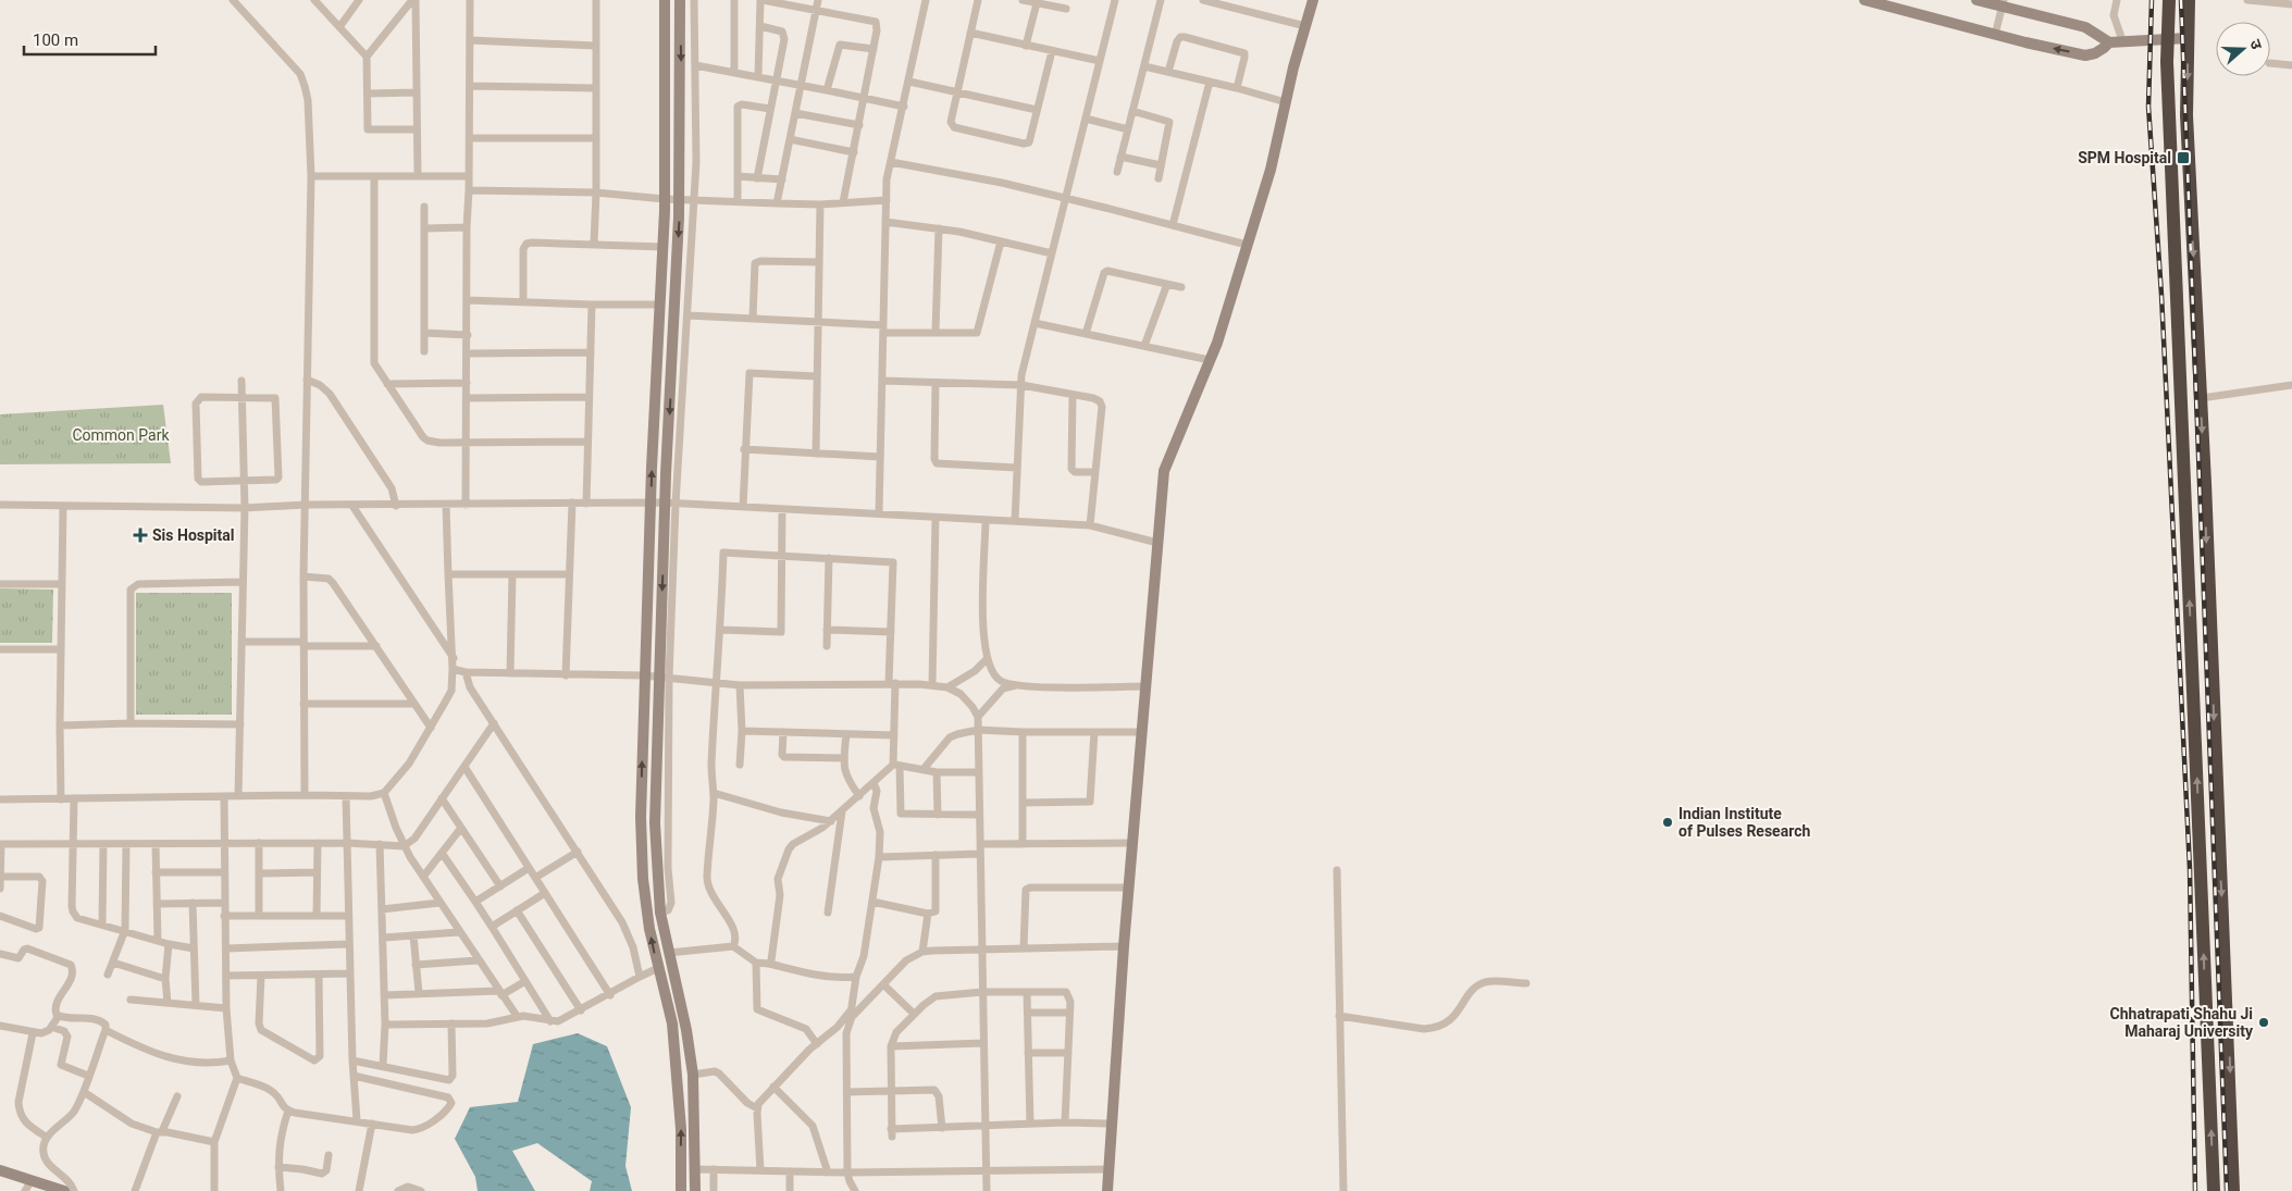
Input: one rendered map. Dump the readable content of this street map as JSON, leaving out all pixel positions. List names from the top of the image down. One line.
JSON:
{"parks":["Common Park"],"places":{"transit":["SPM Hospital"],"health":["Sis Hospital"],"other":["Indian Institute of Pulses Research","Chhatrapati Shahu Ji Maharaj University"]},"scale_bar":"100 m","north":"right"}
